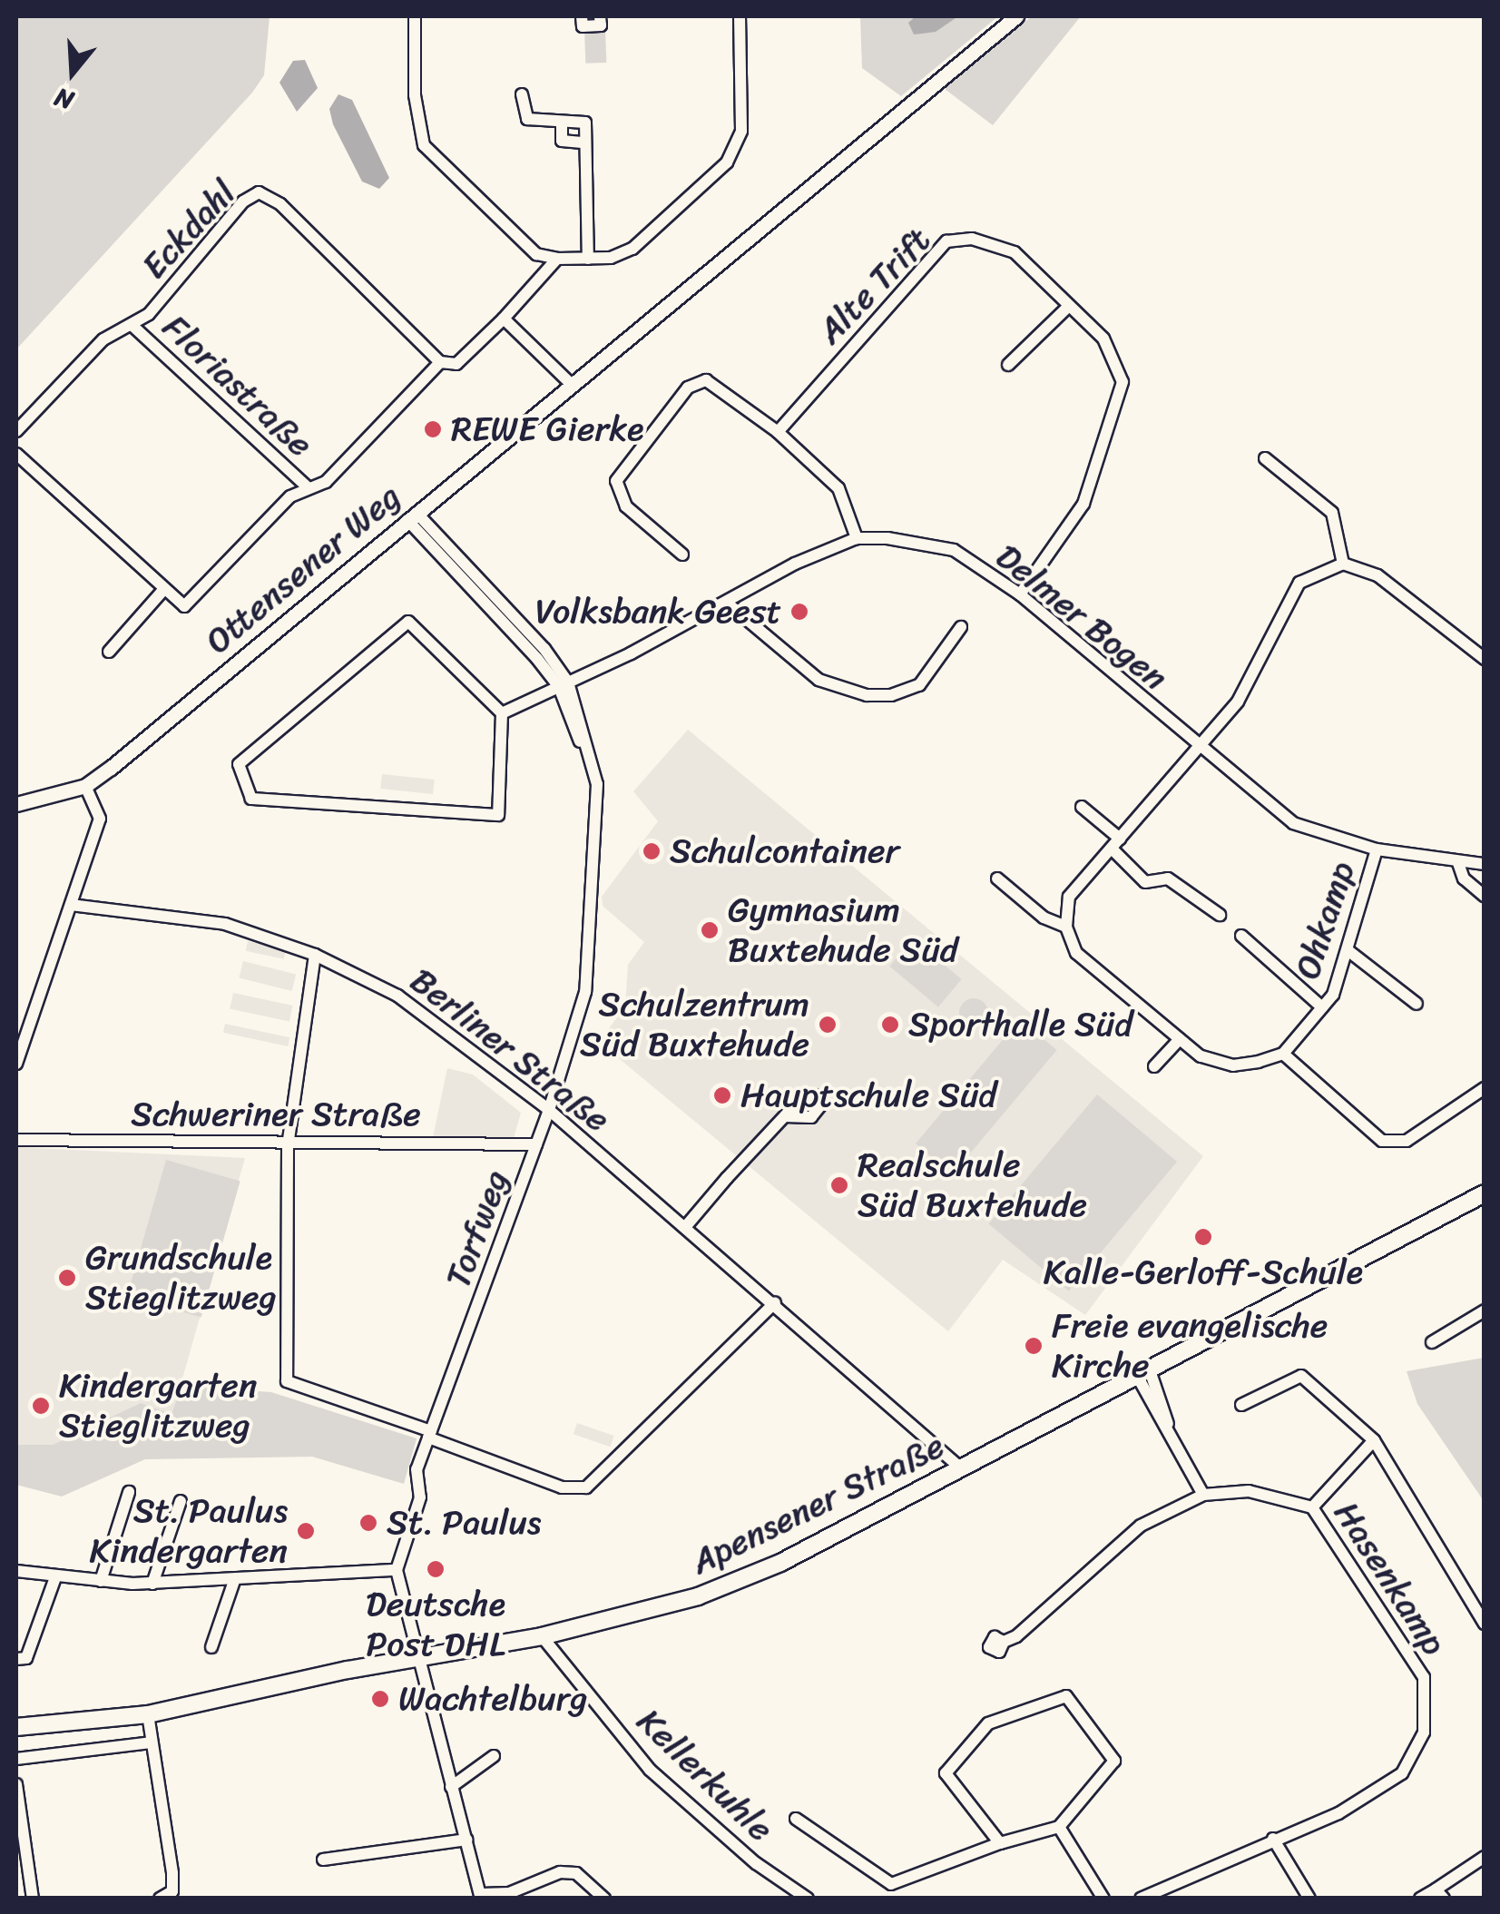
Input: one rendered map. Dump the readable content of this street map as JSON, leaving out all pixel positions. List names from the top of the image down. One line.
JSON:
{"streets":{"main road":["Apensener Straße"],"street":["Eckdahl","Alte Trift","Floriastraße","Ottensener Weg","Delmer Bogen","Ohkamp","Berliner Straße","Schweriner Straße","Torfweg","Hasenkamp","Kellerkuhle"]},"crossings":[["Eckdahl","Floriastraße"],["Alte Trift","Delmer Bogen"],["Ottensener Weg","Torfweg"],["Delmer Bogen","Ohkamp"],["Delmer Bogen","Torfweg"],["Berliner Straße","Torfweg"],["Berliner Straße","Apensener Straße"],["Schweriner Straße","Torfweg"],["Apensener Straße","Kellerkuhle"]],"places":["REWE Gierke","Volksbank Geest","Schulcontainer","Gymnasium Buxtehude Süd","Schulzentrum Süd Buxtehude","Sporthalle Süd","Hauptschule Süd","Realschule Süd Buxtehude","Kalle-Gerloff-Schule","Grundschule Stieglitzweg","Freie evangelische Kirche","Kindergarten Stieglitzweg","St. Paulus","St. Paulus Kindergarten","Deutsche Post DHL","Wachtelburg"],"north":"bottom"}
